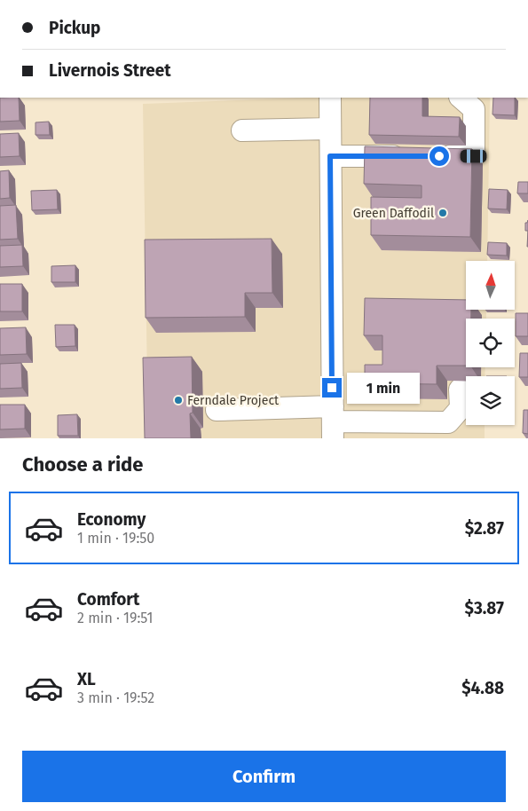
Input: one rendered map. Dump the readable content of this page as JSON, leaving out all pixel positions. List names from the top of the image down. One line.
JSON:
{"places":["Green Daffodil","Ferndale Project"],"north":"top","page":{"banner":["Pickup","Livernois Street"],"bubble":"1 min","heading":"Choose a ride","list":[{"name":"Economy","note":"1 min · 19:50","value":"$2.87"},{"name":"Comfort","note":"2 min · 19:51","value":"$3.87"},{"name":"XL","note":"3 min · 19:52","value":"$4.88"}],"buttons":"Confirm"}}
